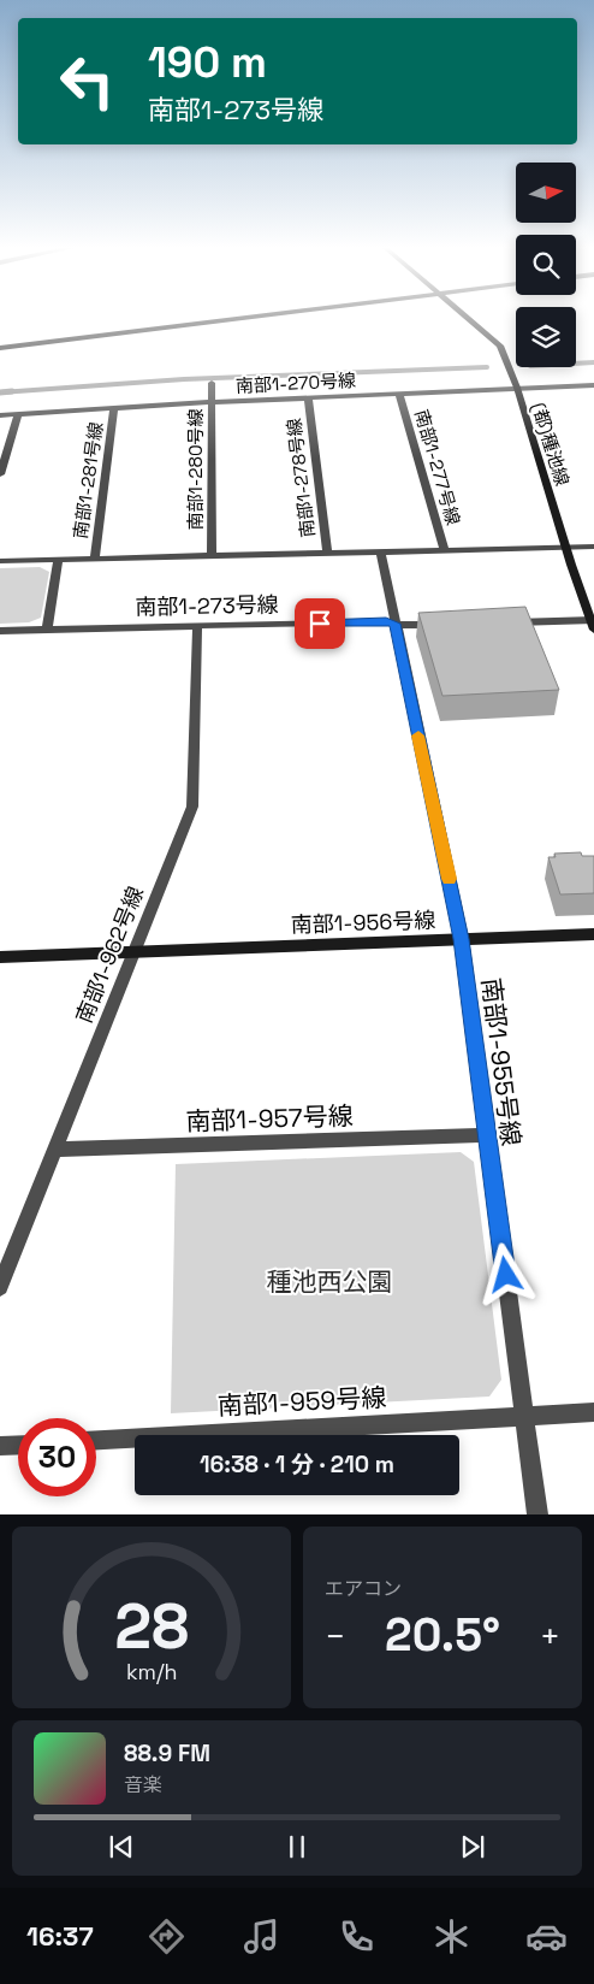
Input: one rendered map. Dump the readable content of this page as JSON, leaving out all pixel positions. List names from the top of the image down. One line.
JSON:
{"streets":{"street":["南部1-270号線","(都)種池線","南部1-277号線","南部1-280号線","南部1-278号線","南部1-281号線","南部1-273号線","南部1-956号線","南部1-962号線","南部1-955号線","南部1-957号線","南部1-959号線"]},"crossings":[["南部1-270号線","(都)種池線"],["南部1-270号線","南部1-277号線"],["南部1-270号線","南部1-280号線"],["南部1-270号線","南部1-278号線"],["南部1-270号線","南部1-281号線"],["南部1-273号線","南部1-962号線"],["南部1-273号線","南部1-955号線"],["南部1-956号線","南部1-962号線"],["南部1-956号線","南部1-955号線"],["南部1-962号線","南部1-957号線"],["南部1-955号線","南部1-957号線"],["南部1-955号線","南部1-959号線"]],"parks":["種池西公園"],"north":"right","page":{"turn":["190 m","南部1-273号線"],"limit":"30","trip":"16:38 · 1 分 · 210 m","tile":"エアコン","heat":["−","20.5°","+"],"song":["88.9 FM","音楽"],"tabs":"16:37","gauge":["28","km/h"]}}
